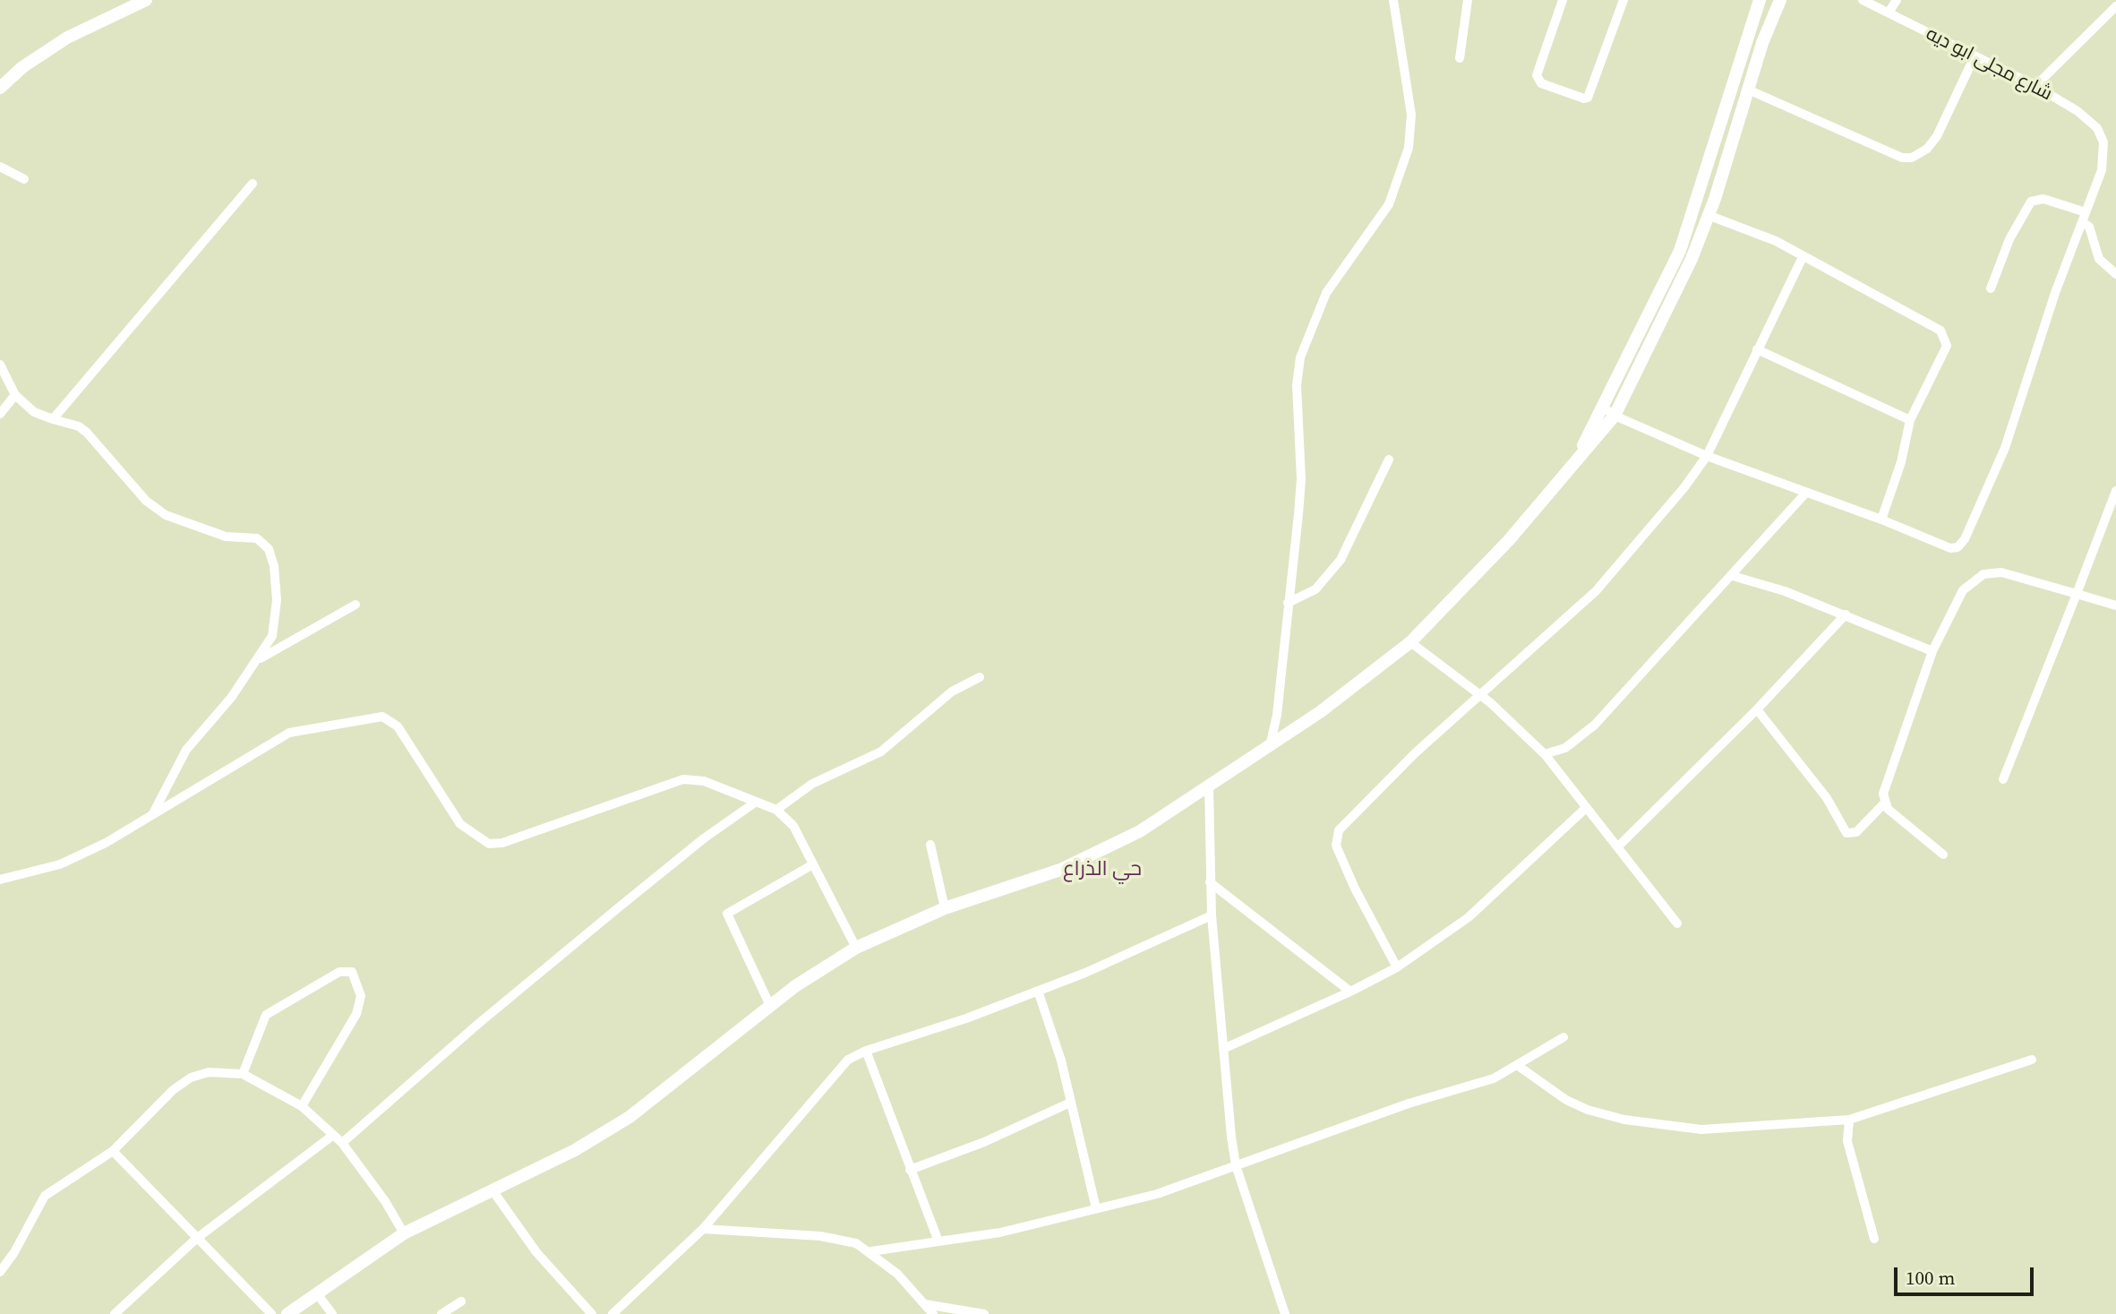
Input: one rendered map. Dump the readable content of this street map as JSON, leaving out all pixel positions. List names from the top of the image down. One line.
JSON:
{"streets":{"street":["شارع مجلى ابو ديه"]},"districts":["حي الذراع"],"scale_bar":"100 m"}
